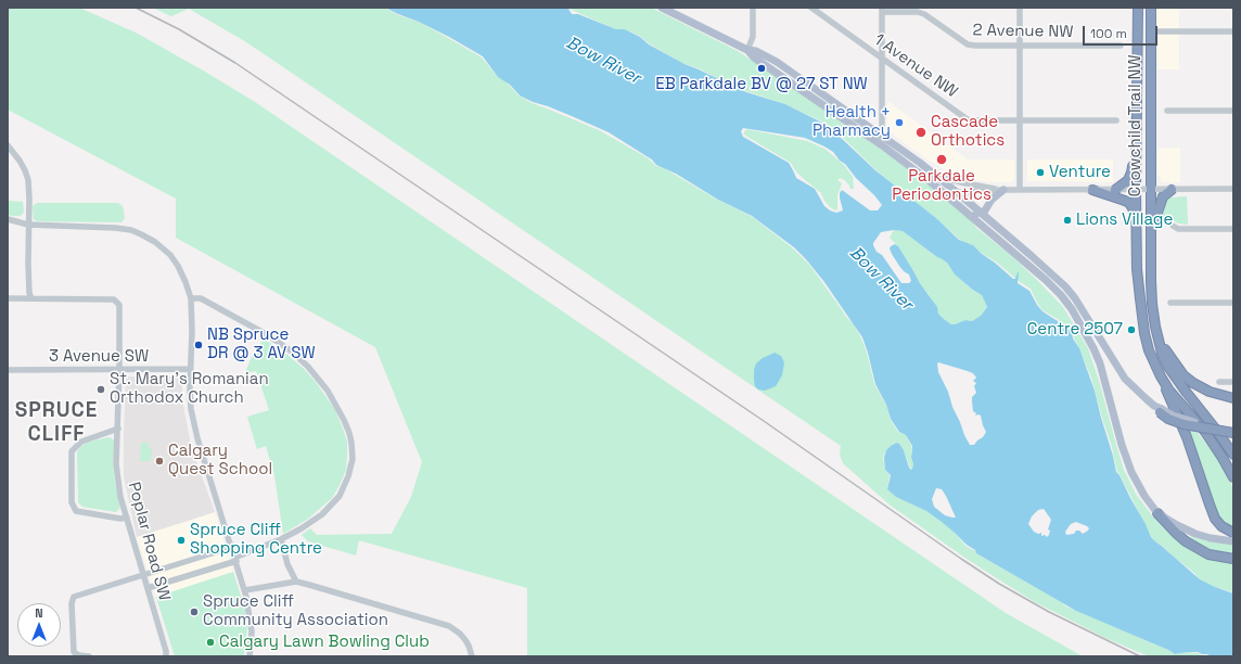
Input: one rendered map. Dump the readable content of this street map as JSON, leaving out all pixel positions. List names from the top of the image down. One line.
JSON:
{"streets":{"highway":["Crowchild Trail NW"],"street":["2 Avenue NW","1 Avenue NW","3 Avenue SW","Poplar Road SW"]},"crossings":[["3 Avenue SW","Poplar Road SW"]],"districts":["SPRUCE CLIFF"],"water":["Bow River"],"places":["EB Parkdale BV @ 27 ST NW","Health + Pharmacy","Cascade Orthotics","Parkdale Periodontics","Venture","Lions Village","Centre 2507","NB Spruce DR @ 3 AV SW","St. Mary's Romanian Orthodox Church","Calgary Quest School","Spruce Cliff Shopping Centre","Spruce Cliff Community Association","Calgary Lawn Bowling Club"],"scale_bar":"100 m","north":"top"}
